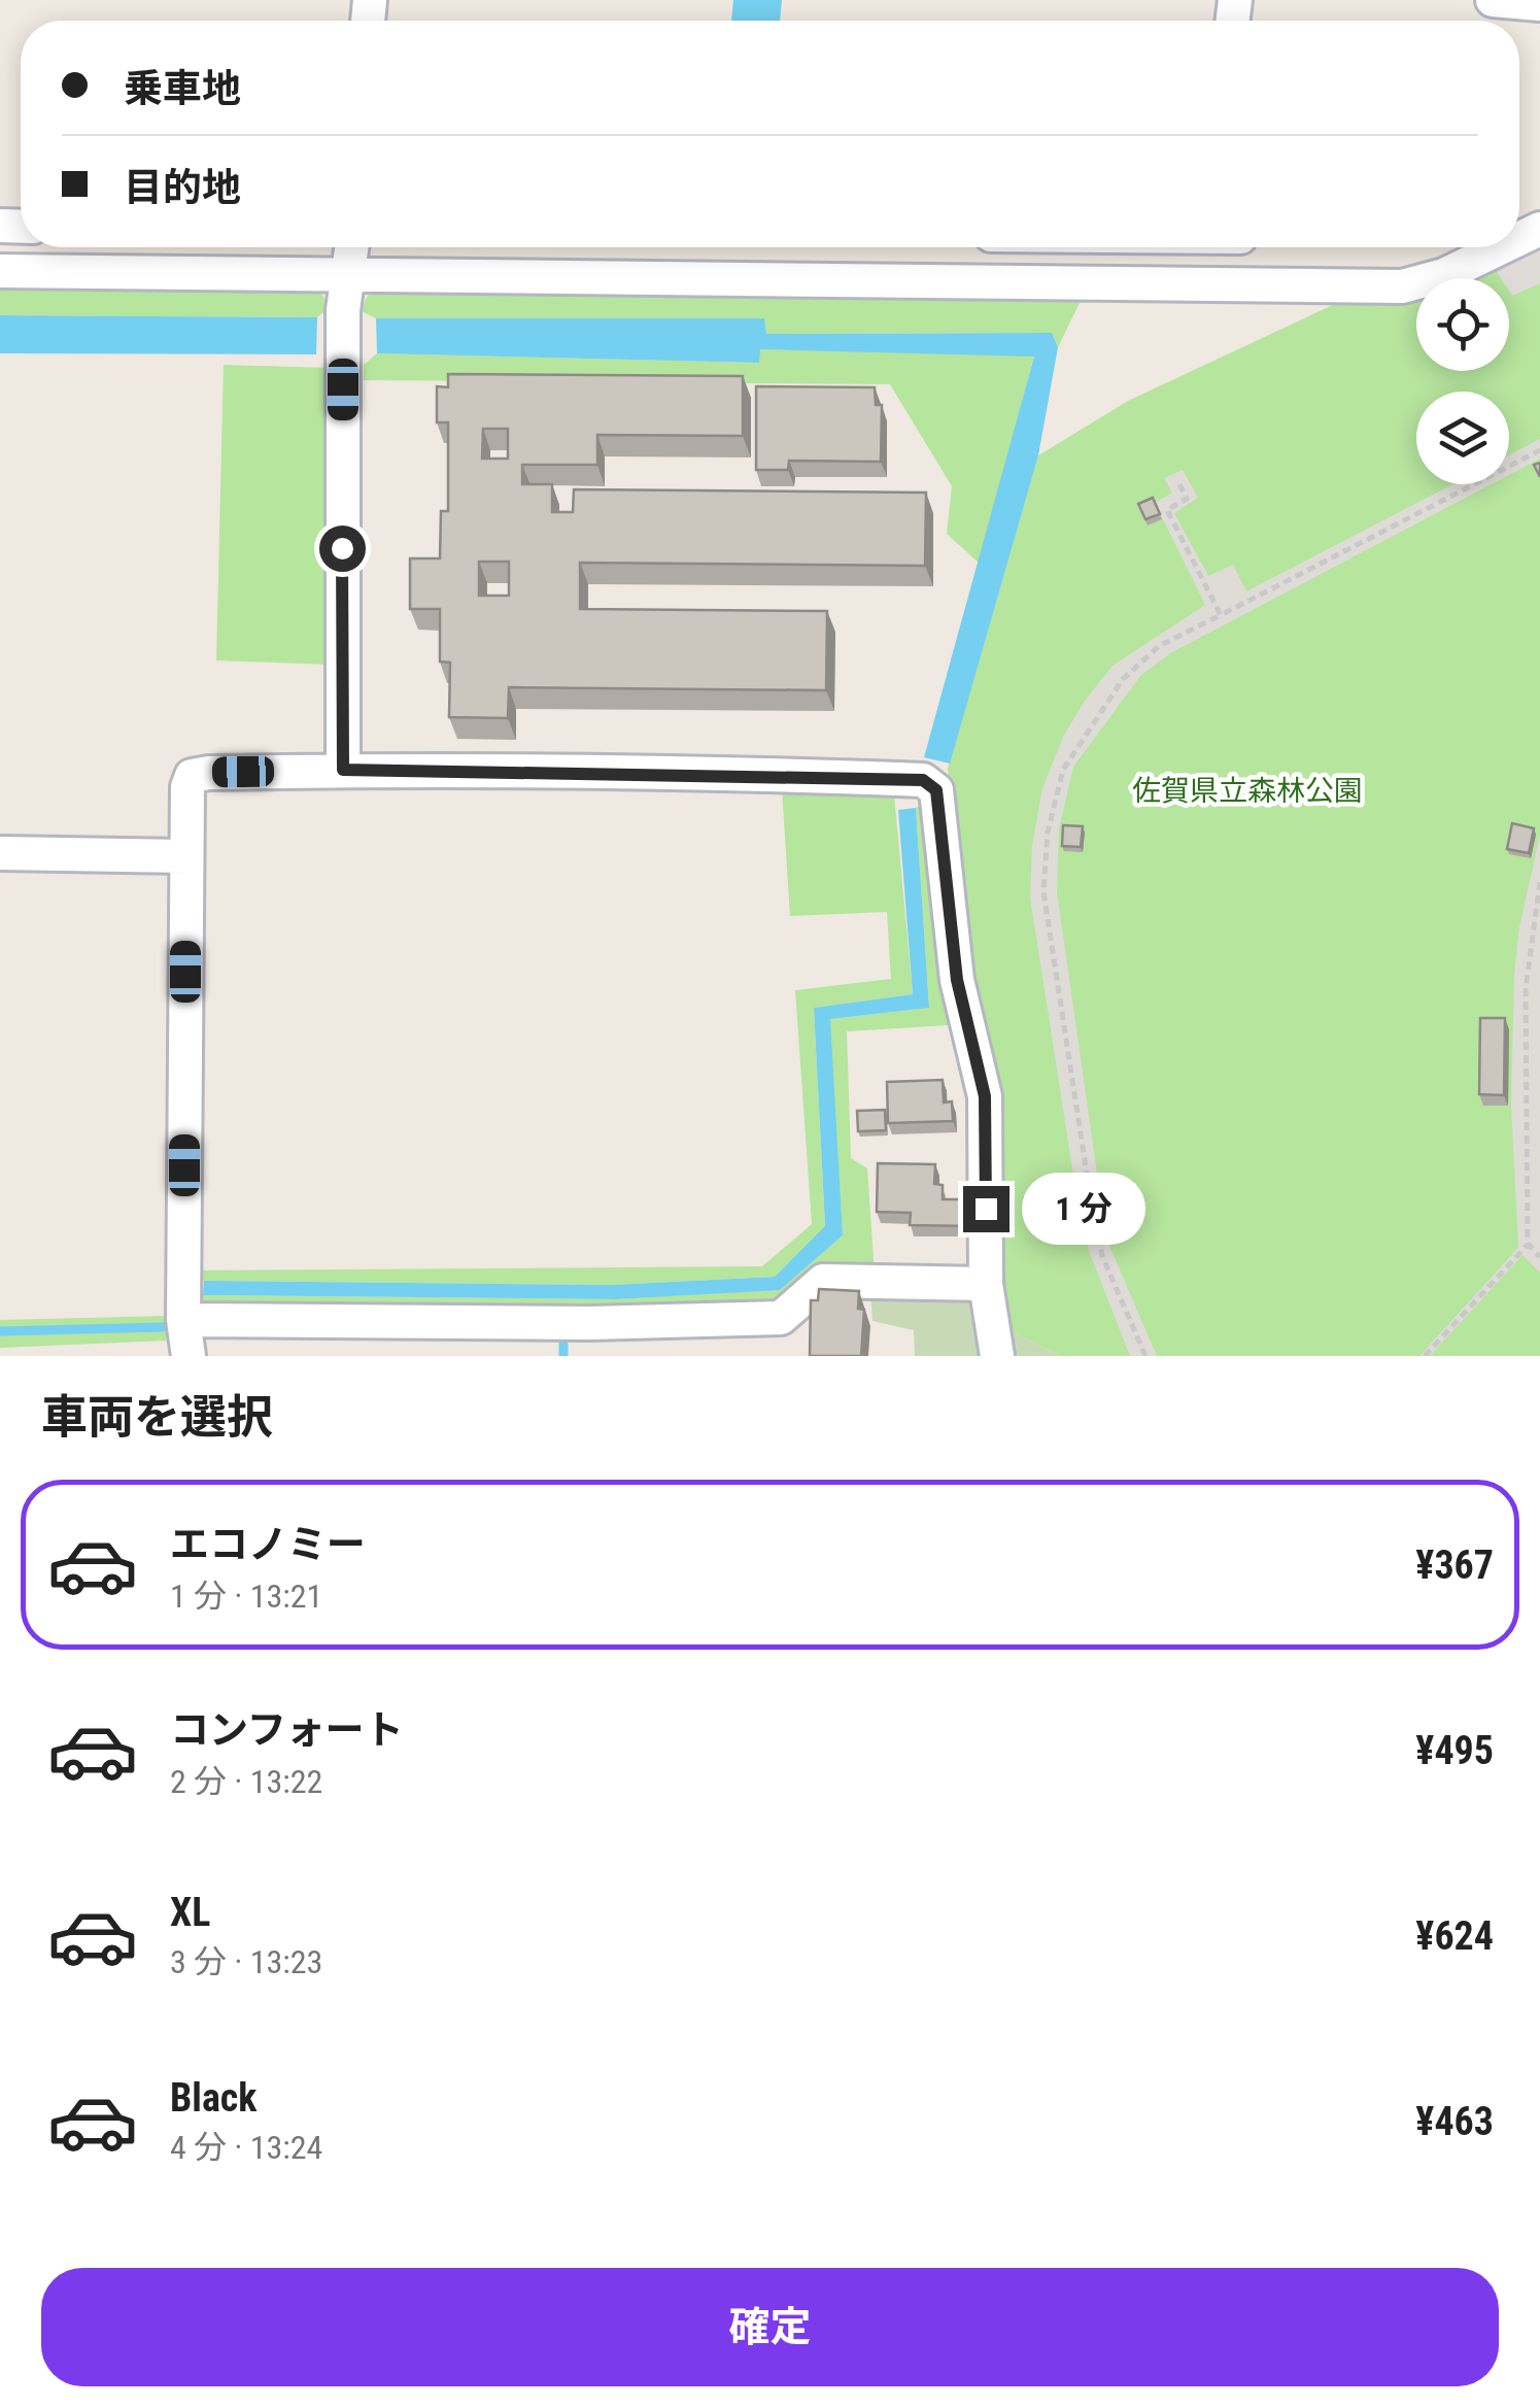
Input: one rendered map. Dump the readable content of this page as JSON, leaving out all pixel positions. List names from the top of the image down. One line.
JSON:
{"parks":["佐賀県立森林公園"],"page":{"banner":["乗車地","目的地"],"bubble":"1 分","heading":"車両を選択","list":[{"name":"エコノミー","note":"1 分 · 13:21","value":"¥367"},{"name":"コンフォート","note":"2 分 · 13:22","value":"¥495"},{"name":"XL","note":"3 分 · 13:23","value":"¥624"},{"name":"Black","note":"4 分 · 13:24","value":"¥463"}],"buttons":"確定"}}
